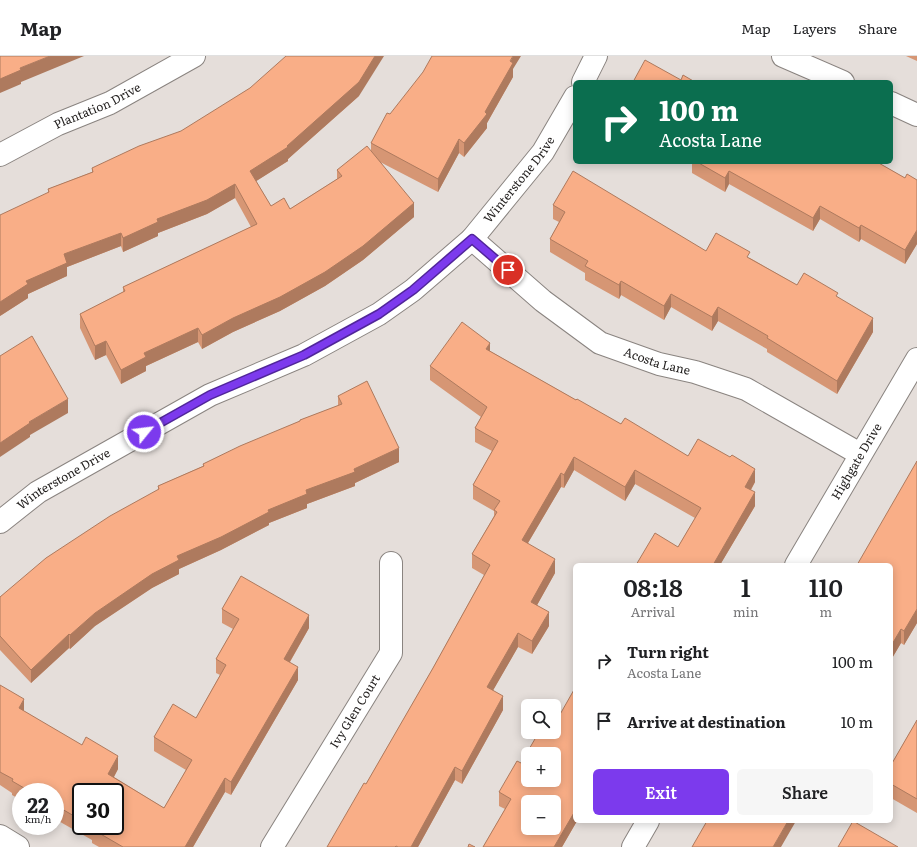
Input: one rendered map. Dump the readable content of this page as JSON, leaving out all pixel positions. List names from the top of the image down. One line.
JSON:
{"streets":{"street":["Plantation Drive","Winterstone Drive","Acosta Lane","Highgate Drive","Ivy Glen Court"]},"crossings":[["Winterstone Drive","Acosta Lane"],["Acosta Lane","Highgate Drive"]],"page":{"header":"Map","nav":["Map","Layers","Share"],"turn":["100 m","Acosta Lane"],"eta":["08:18","Arrival","1","min","110","m"],"list":[{"name":"Turn right","note":"Acosta Lane","value":"100 m"},{"name":"Arrive at destination","value":"10 m"}],"map_buttons":["+","−"],"buttons":["Exit","Share"],"speed":"22 km/h","limit":"30"}}
